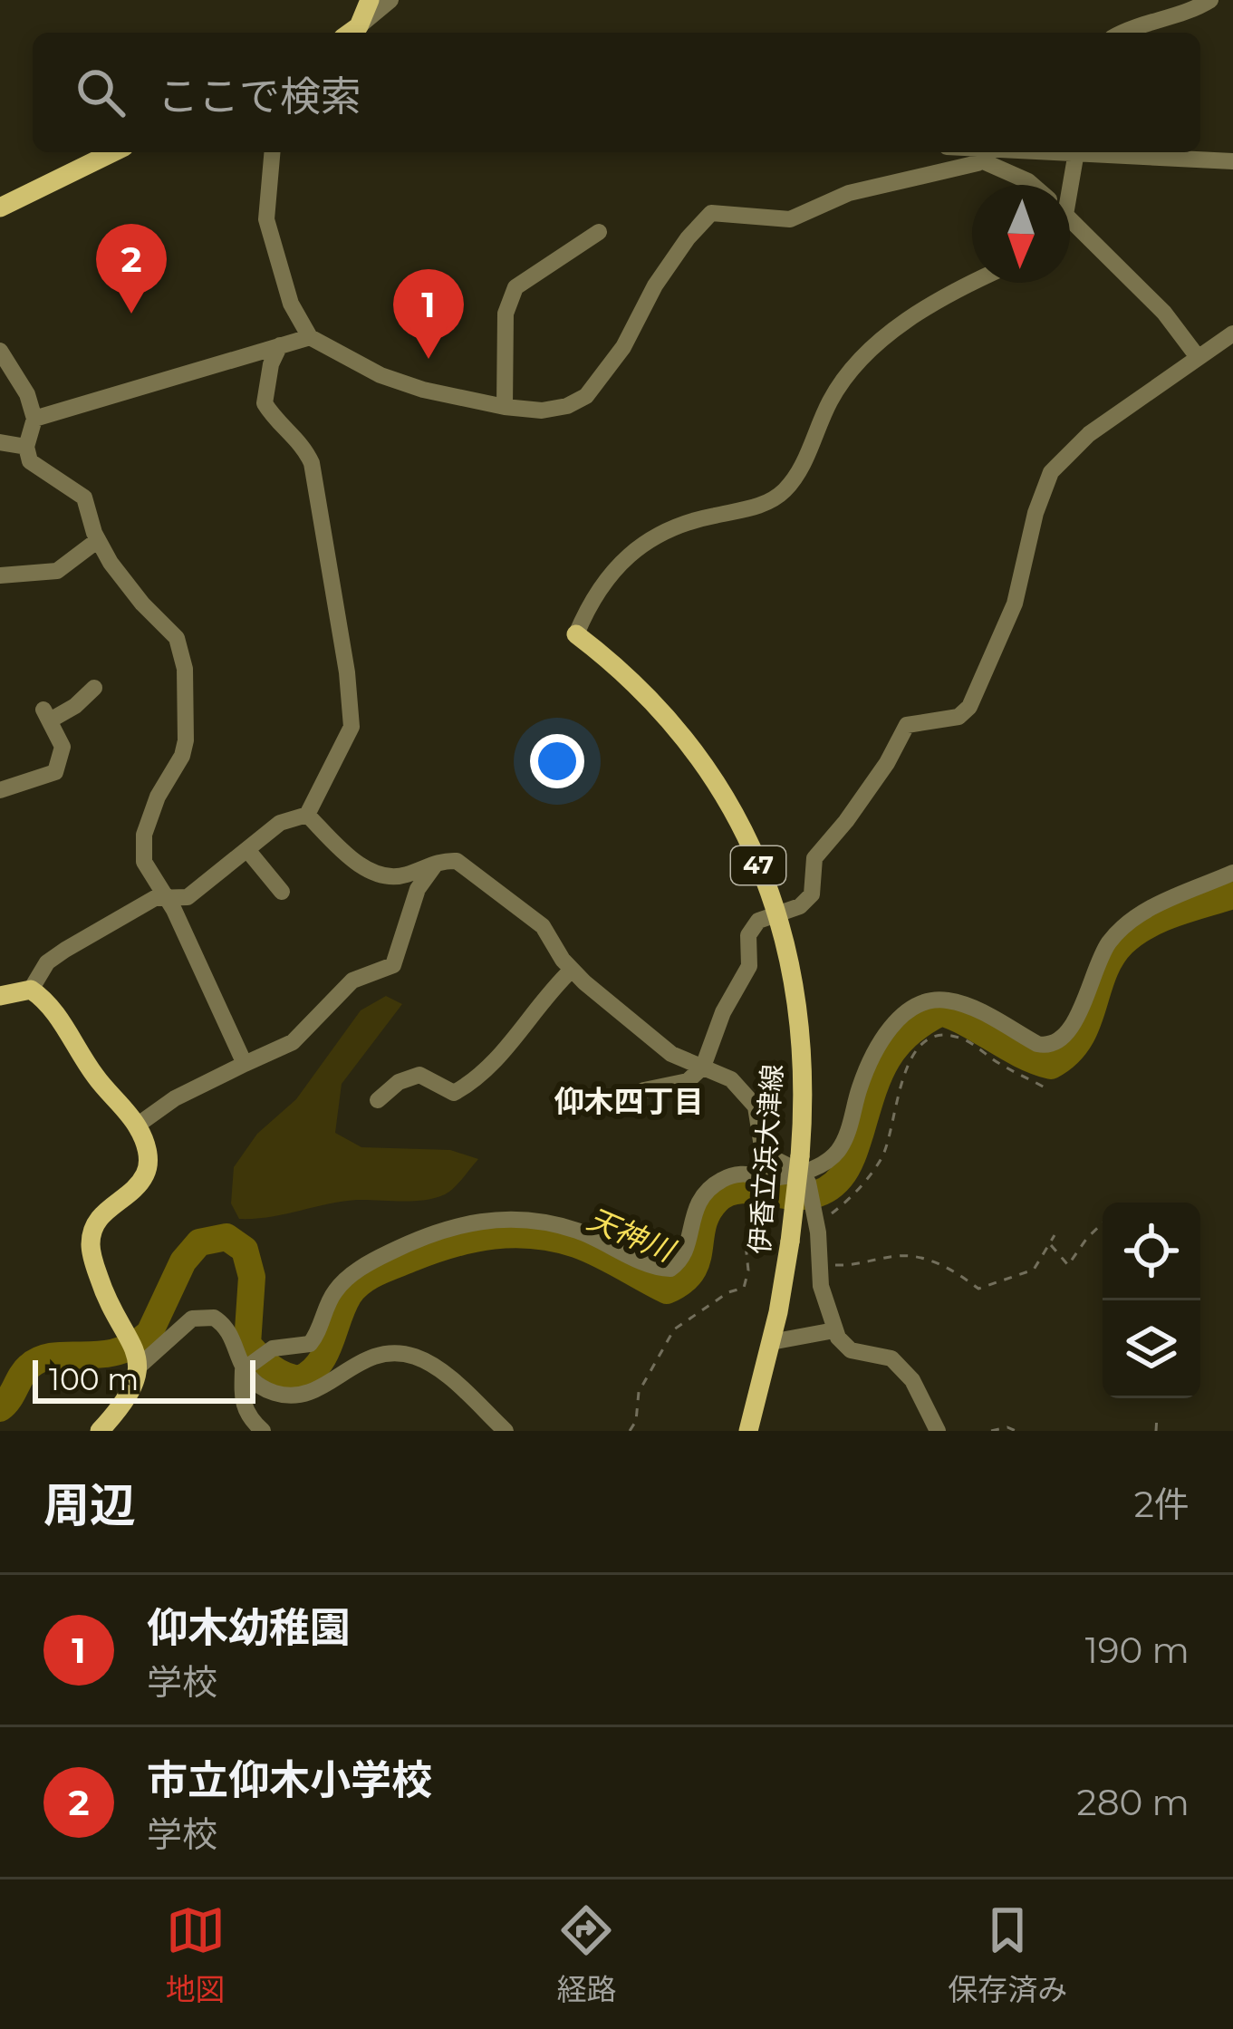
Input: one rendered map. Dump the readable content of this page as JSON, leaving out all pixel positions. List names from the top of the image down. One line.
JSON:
{"streets":{"main road":["47","伊香立浜大津線"]},"districts":["仰木四丁目"],"water":["天神川"],"scale_bar":"100 m","north":"bottom","page":{"search":"ここで検索","pins":["2","1"],"scale":"100 m","heading":["周辺","2件"],"list":[{"mark":"1","name":"仰木幼稚園","note":"学校","value":"190 m"},{"mark":"2","name":"市立仰木小学校","note":"学校","value":"280 m"}],"nav":["地図","経路","保存済み"]}}
